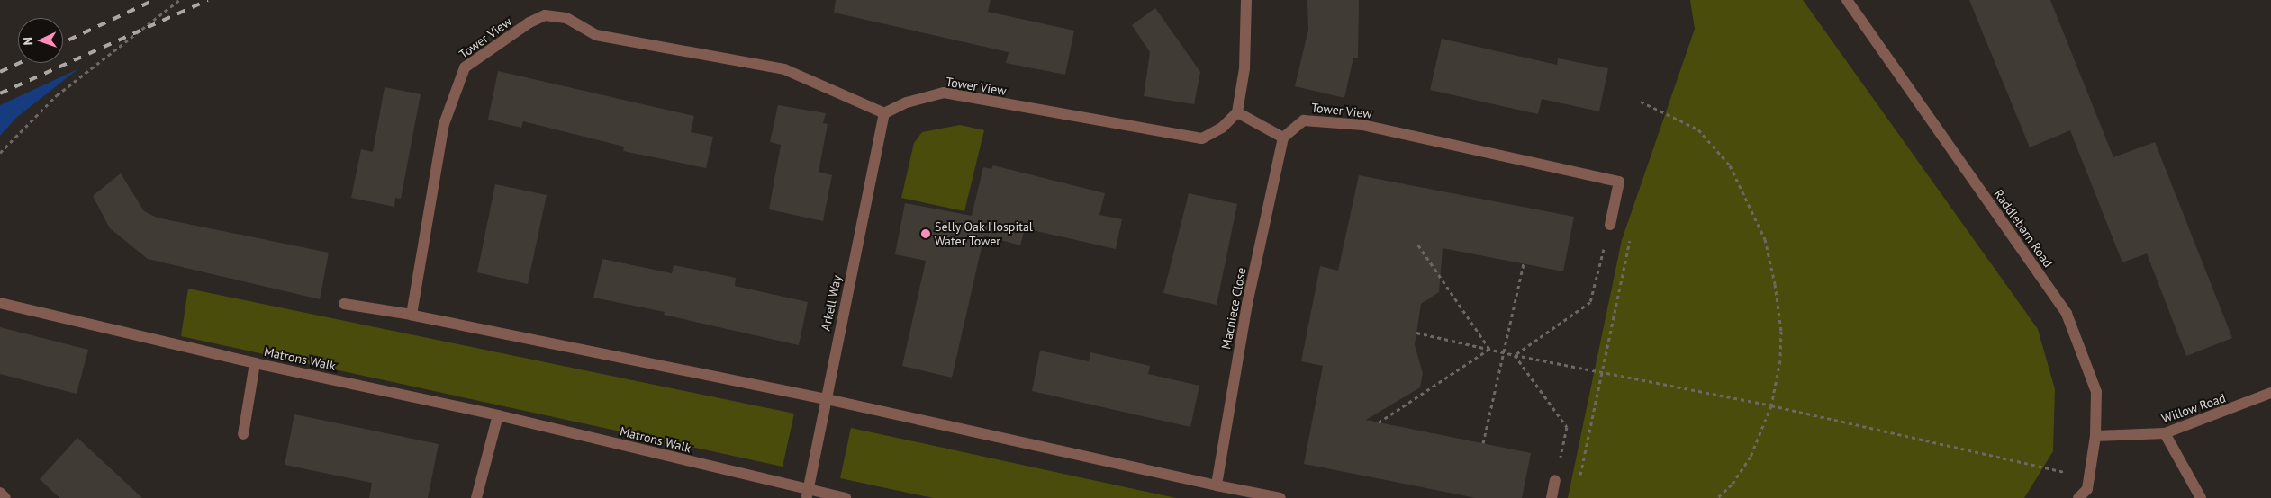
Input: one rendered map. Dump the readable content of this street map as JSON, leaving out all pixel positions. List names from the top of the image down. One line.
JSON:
{"streets":{"street":["Tower View","Raddlebarn Road","Arkell Way","Macniece Close","Matrons Walk","Willow Road"]},"crossings":[["Tower View","Arkell Way"],["Tower View","Macniece Close"],["Raddlebarn Road","Willow Road"],["Arkell Way","Matrons Walk"]],"places":["Selly Oak Hospital Water Tower"],"north":"left"}
